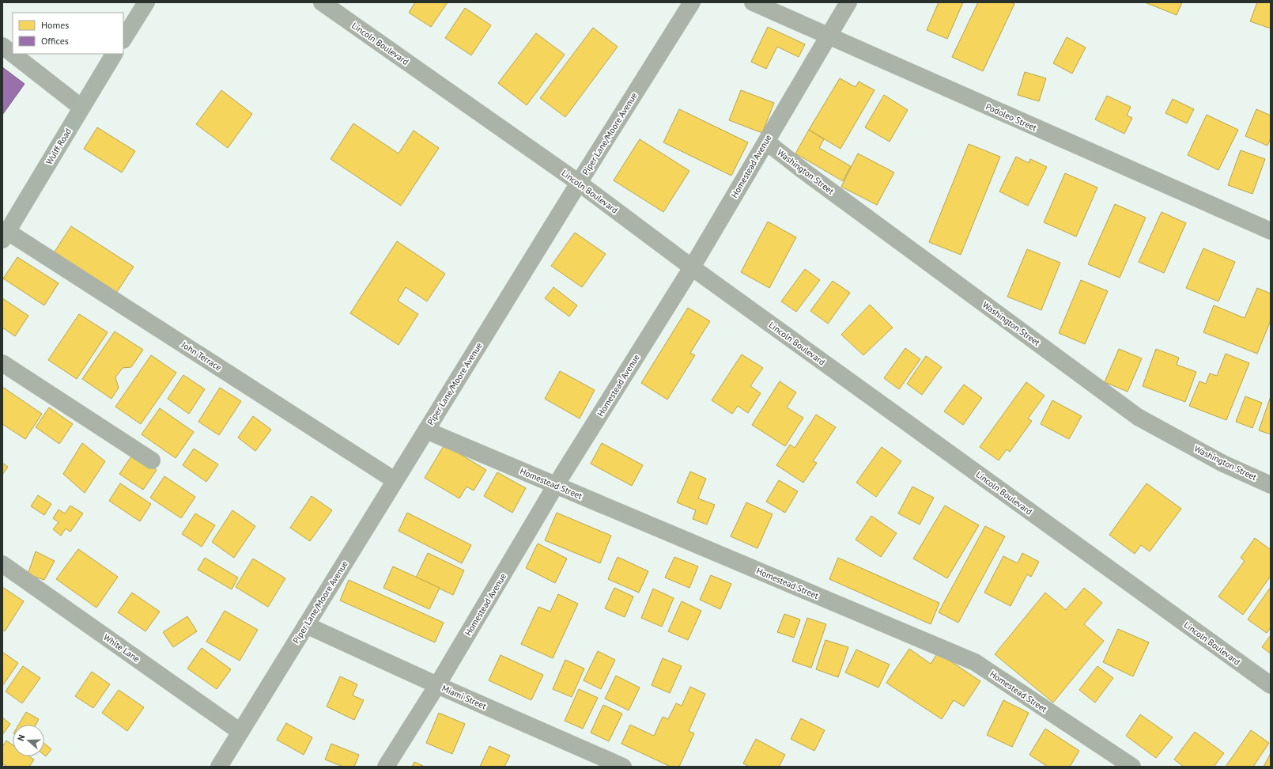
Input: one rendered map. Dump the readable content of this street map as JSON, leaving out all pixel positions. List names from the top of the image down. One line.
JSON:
{"streets":{"main road":["Wulff Road"],"street":["Lincoln Boulevard","Podoleo Street","Piper Lane/Moore Avenue","Homestead Avenue","Washington Street","John Terrace","Homestead Street","White Lane","Miami Street"]},"crossings":[["Lincoln Boulevard","Piper Lane/Moore Avenue"],["Lincoln Boulevard","Homestead Avenue"],["Podoleo Street","Homestead Avenue"],["Piper Lane/Moore Avenue","John Terrace"],["Piper Lane/Moore Avenue","Homestead Street"],["Piper Lane/Moore Avenue","White Lane"],["Piper Lane/Moore Avenue","Miami Street"],["Wulff Road","John Terrace"],["Homestead Avenue","Washington Street"],["Homestead Avenue","Homestead Street"],["Homestead Avenue","Miami Street"]],"legend":["Homes","Offices"],"north":"left"}
